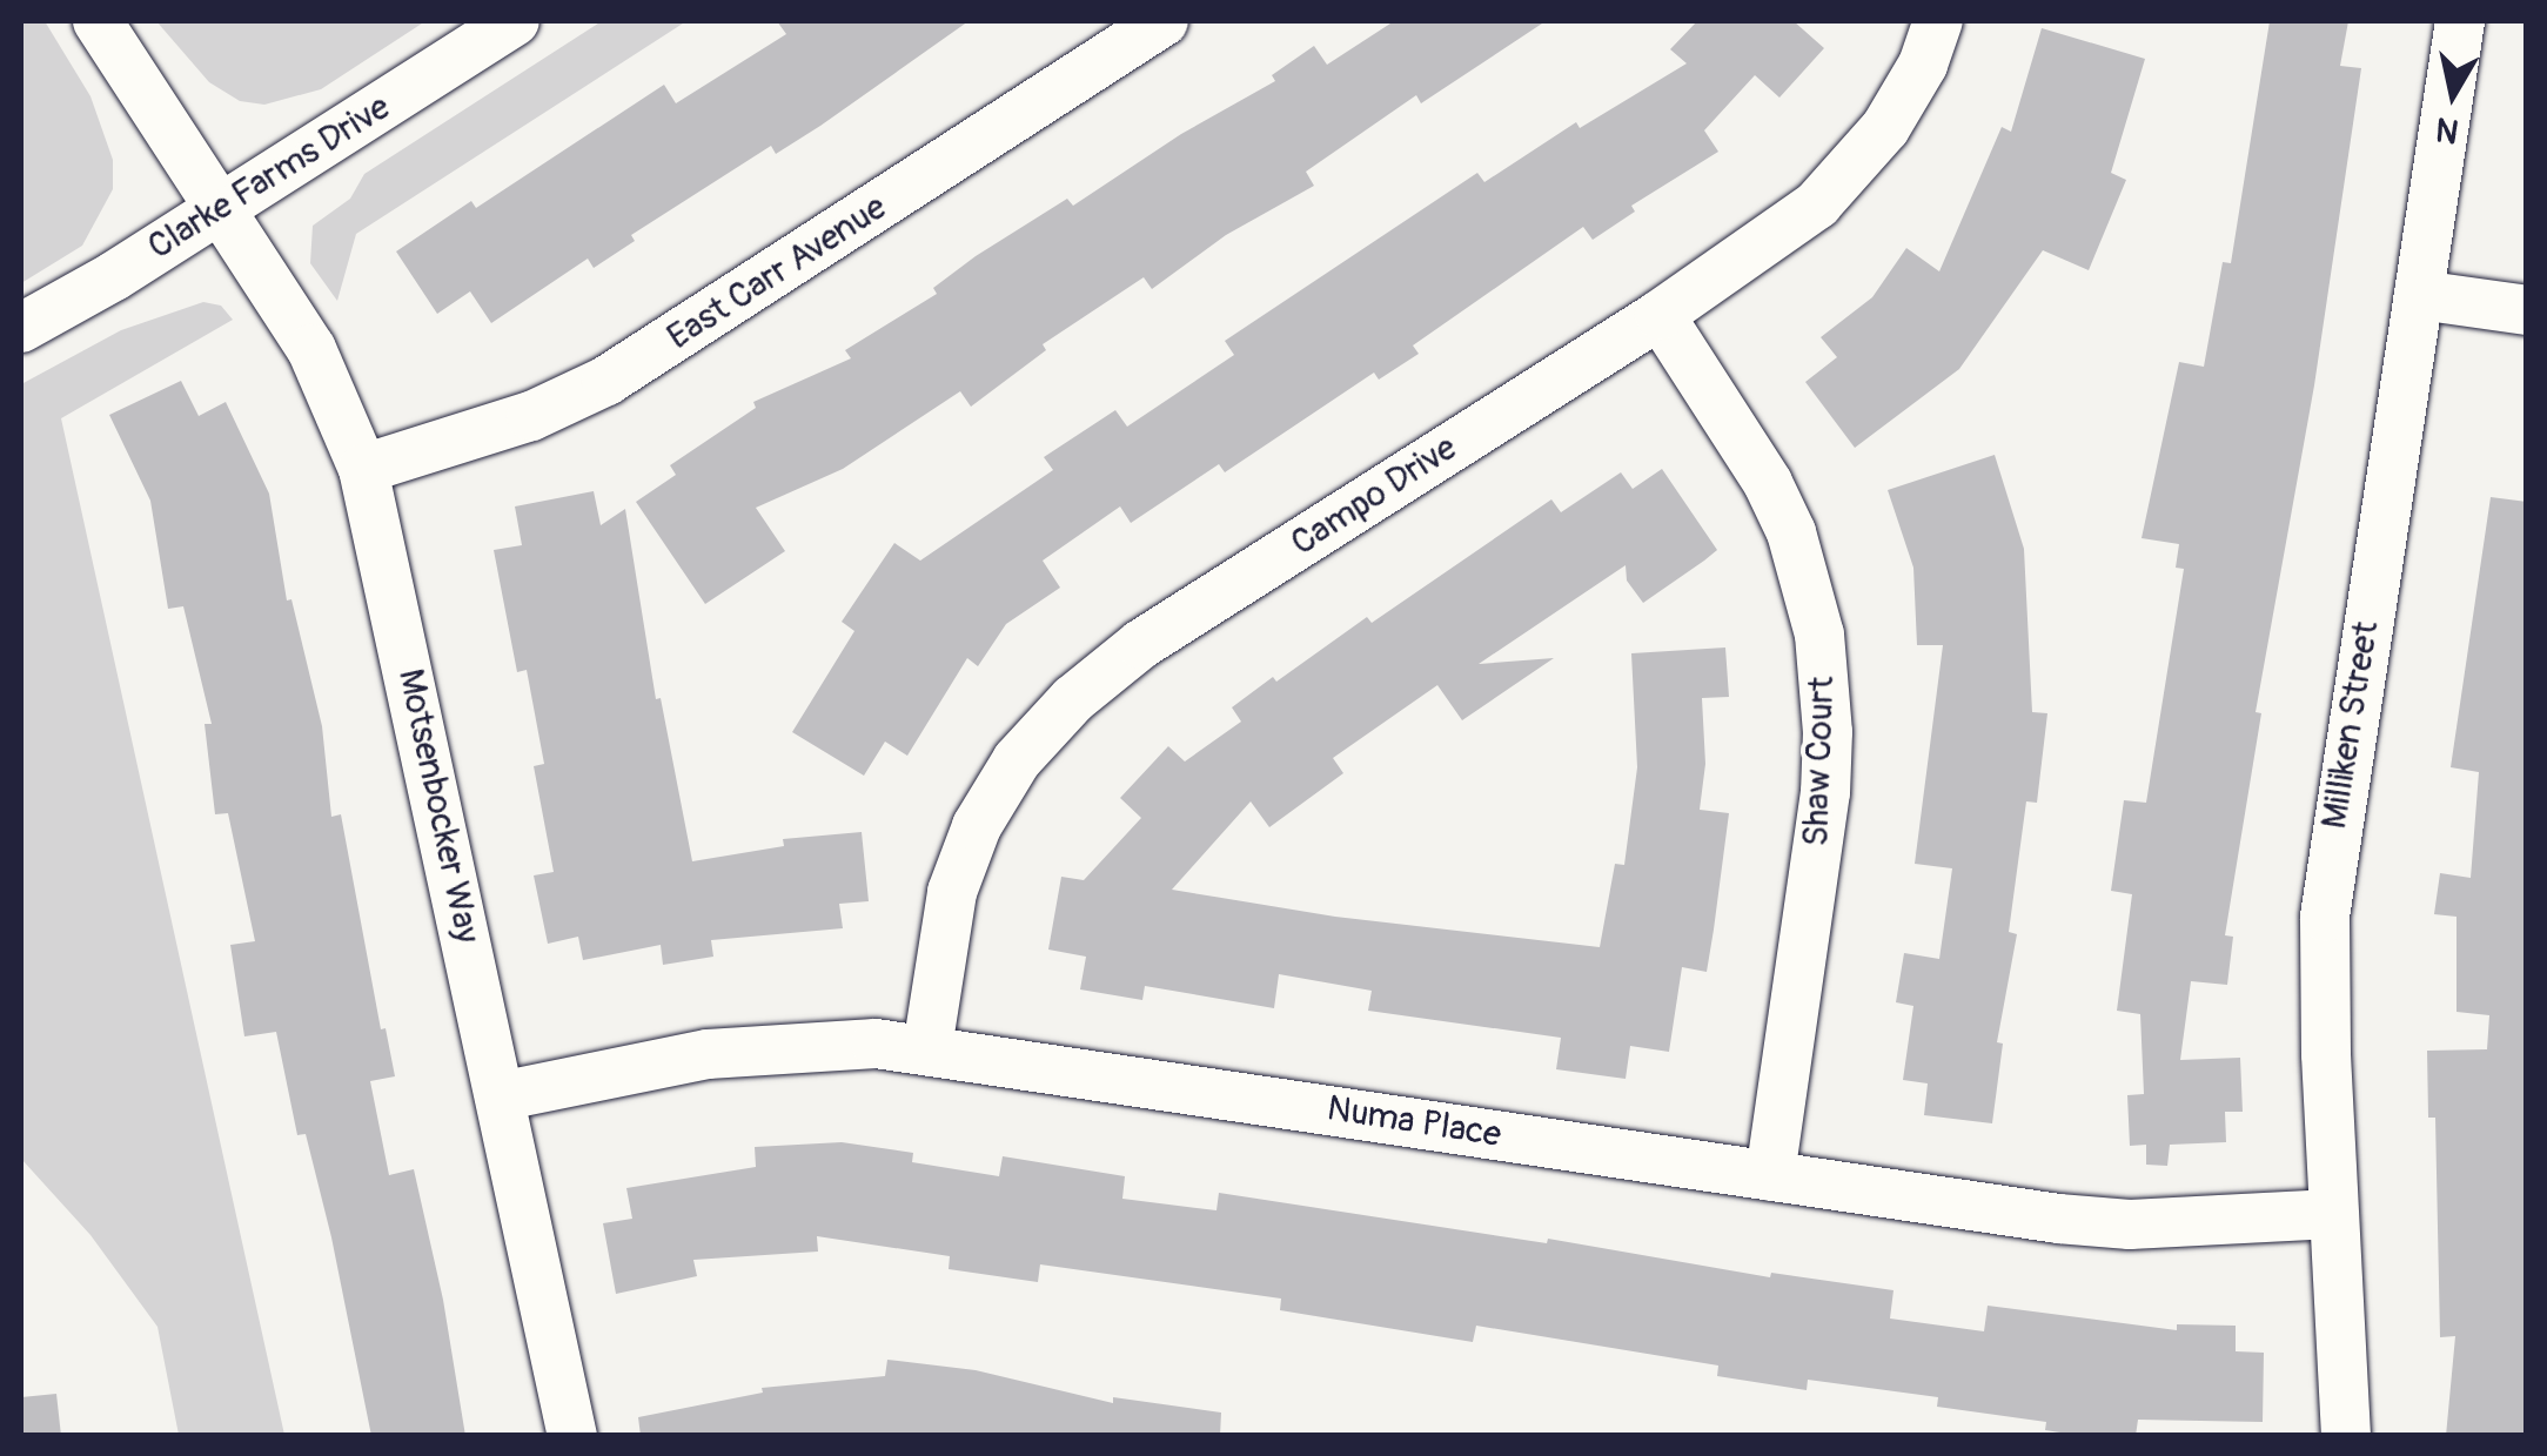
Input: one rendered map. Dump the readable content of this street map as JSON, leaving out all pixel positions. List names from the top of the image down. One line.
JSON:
{"streets":{"street":["Clarke Farms Drive","East Carr Avenue","Campo Drive","Milliken Street","Shaw Court","Motsenbocker Way","Numa Place"]},"crossings":[["Clarke Farms Drive","Motsenbocker Way"],["East Carr Avenue","Motsenbocker Way"],["Campo Drive","Shaw Court"],["Campo Drive","Numa Place"],["Milliken Street","Numa Place"],["Shaw Court","Numa Place"],["Motsenbocker Way","Numa Place"]],"north":"bottom"}
